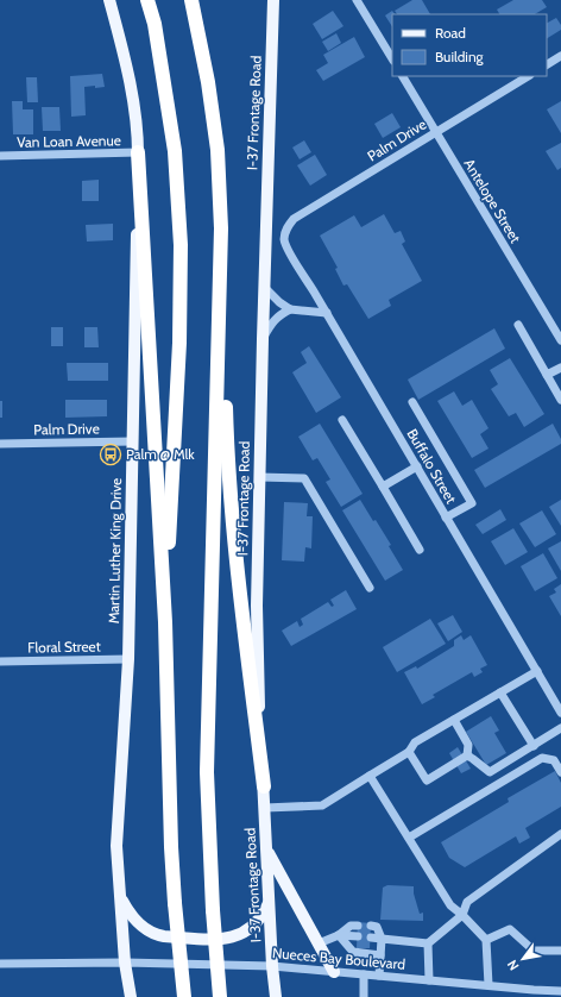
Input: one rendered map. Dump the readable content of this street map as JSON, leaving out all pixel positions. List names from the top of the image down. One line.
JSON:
{"streets":{"main road":["I-37 Frontage Road","Martin Luther King Drive"],"street":["Palm Drive","Van Loan Avenue","Antelope Street","Buffalo Street","Floral Street","Nueces Bay Boulevard"]},"crossings":[["I-37 Frontage Road","Nueces Bay Boulevard"],["Palm Drive","Antelope Street"],["Palm Drive","Buffalo Street"],["Palm Drive","Martin Luther King Drive"],["Van Loan Avenue","Martin Luther King Drive"],["Martin Luther King Drive","Floral Street"],["Martin Luther King Drive","Nueces Bay Boulevard"]],"places":{"bus stop":["Palm @ Mlk"]},"legend":["Road","Building"],"north":"bottom left"}
